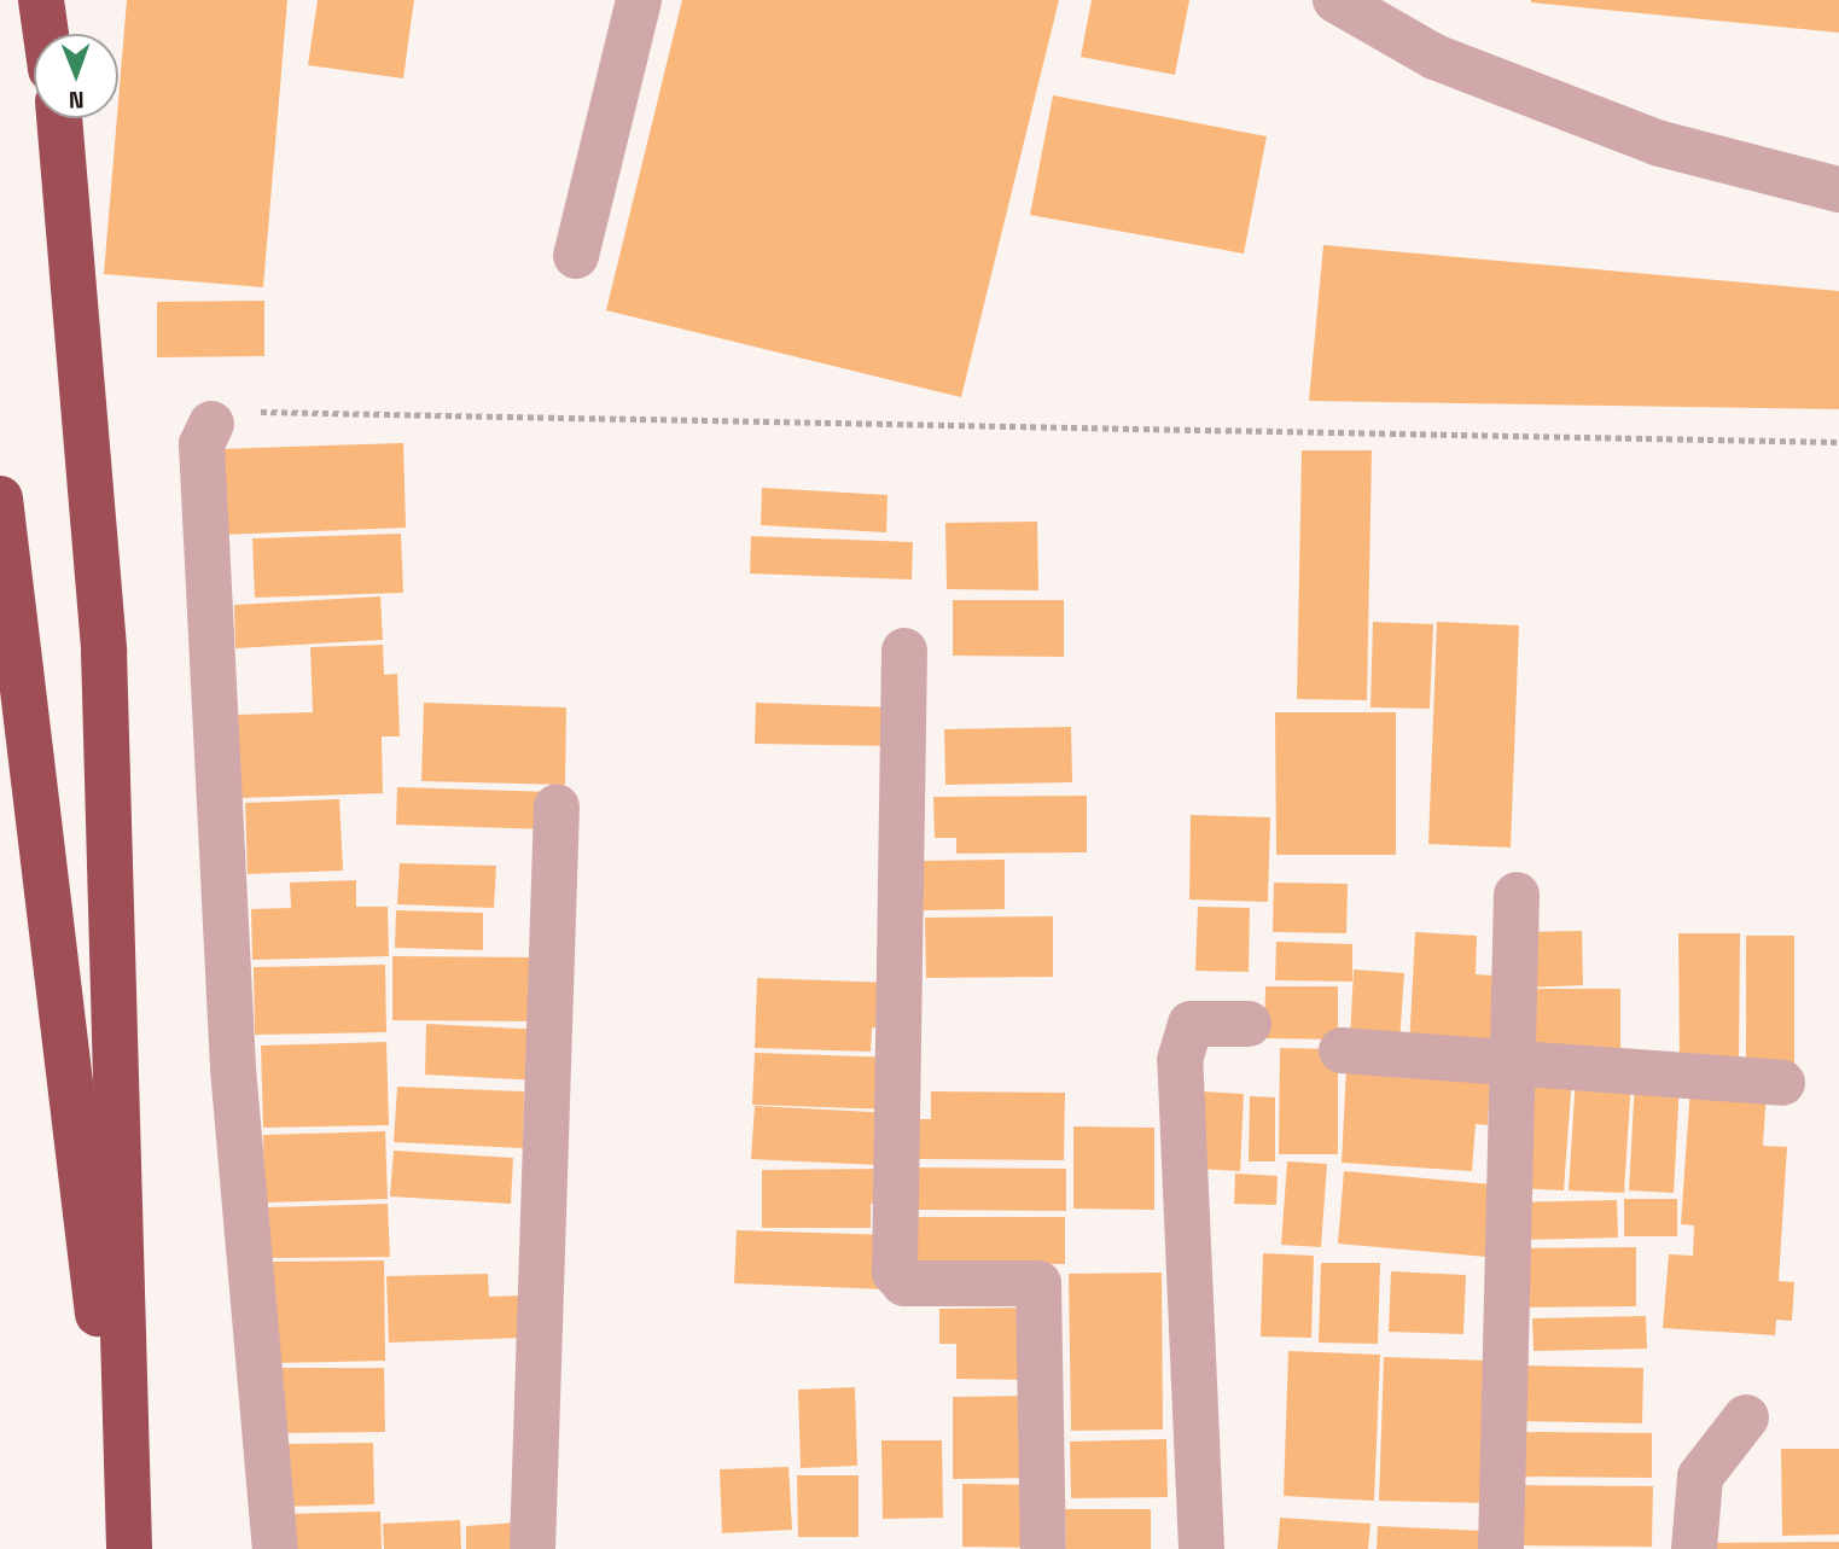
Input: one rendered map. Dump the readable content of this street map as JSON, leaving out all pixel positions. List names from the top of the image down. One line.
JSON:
{"north":"bottom"}
